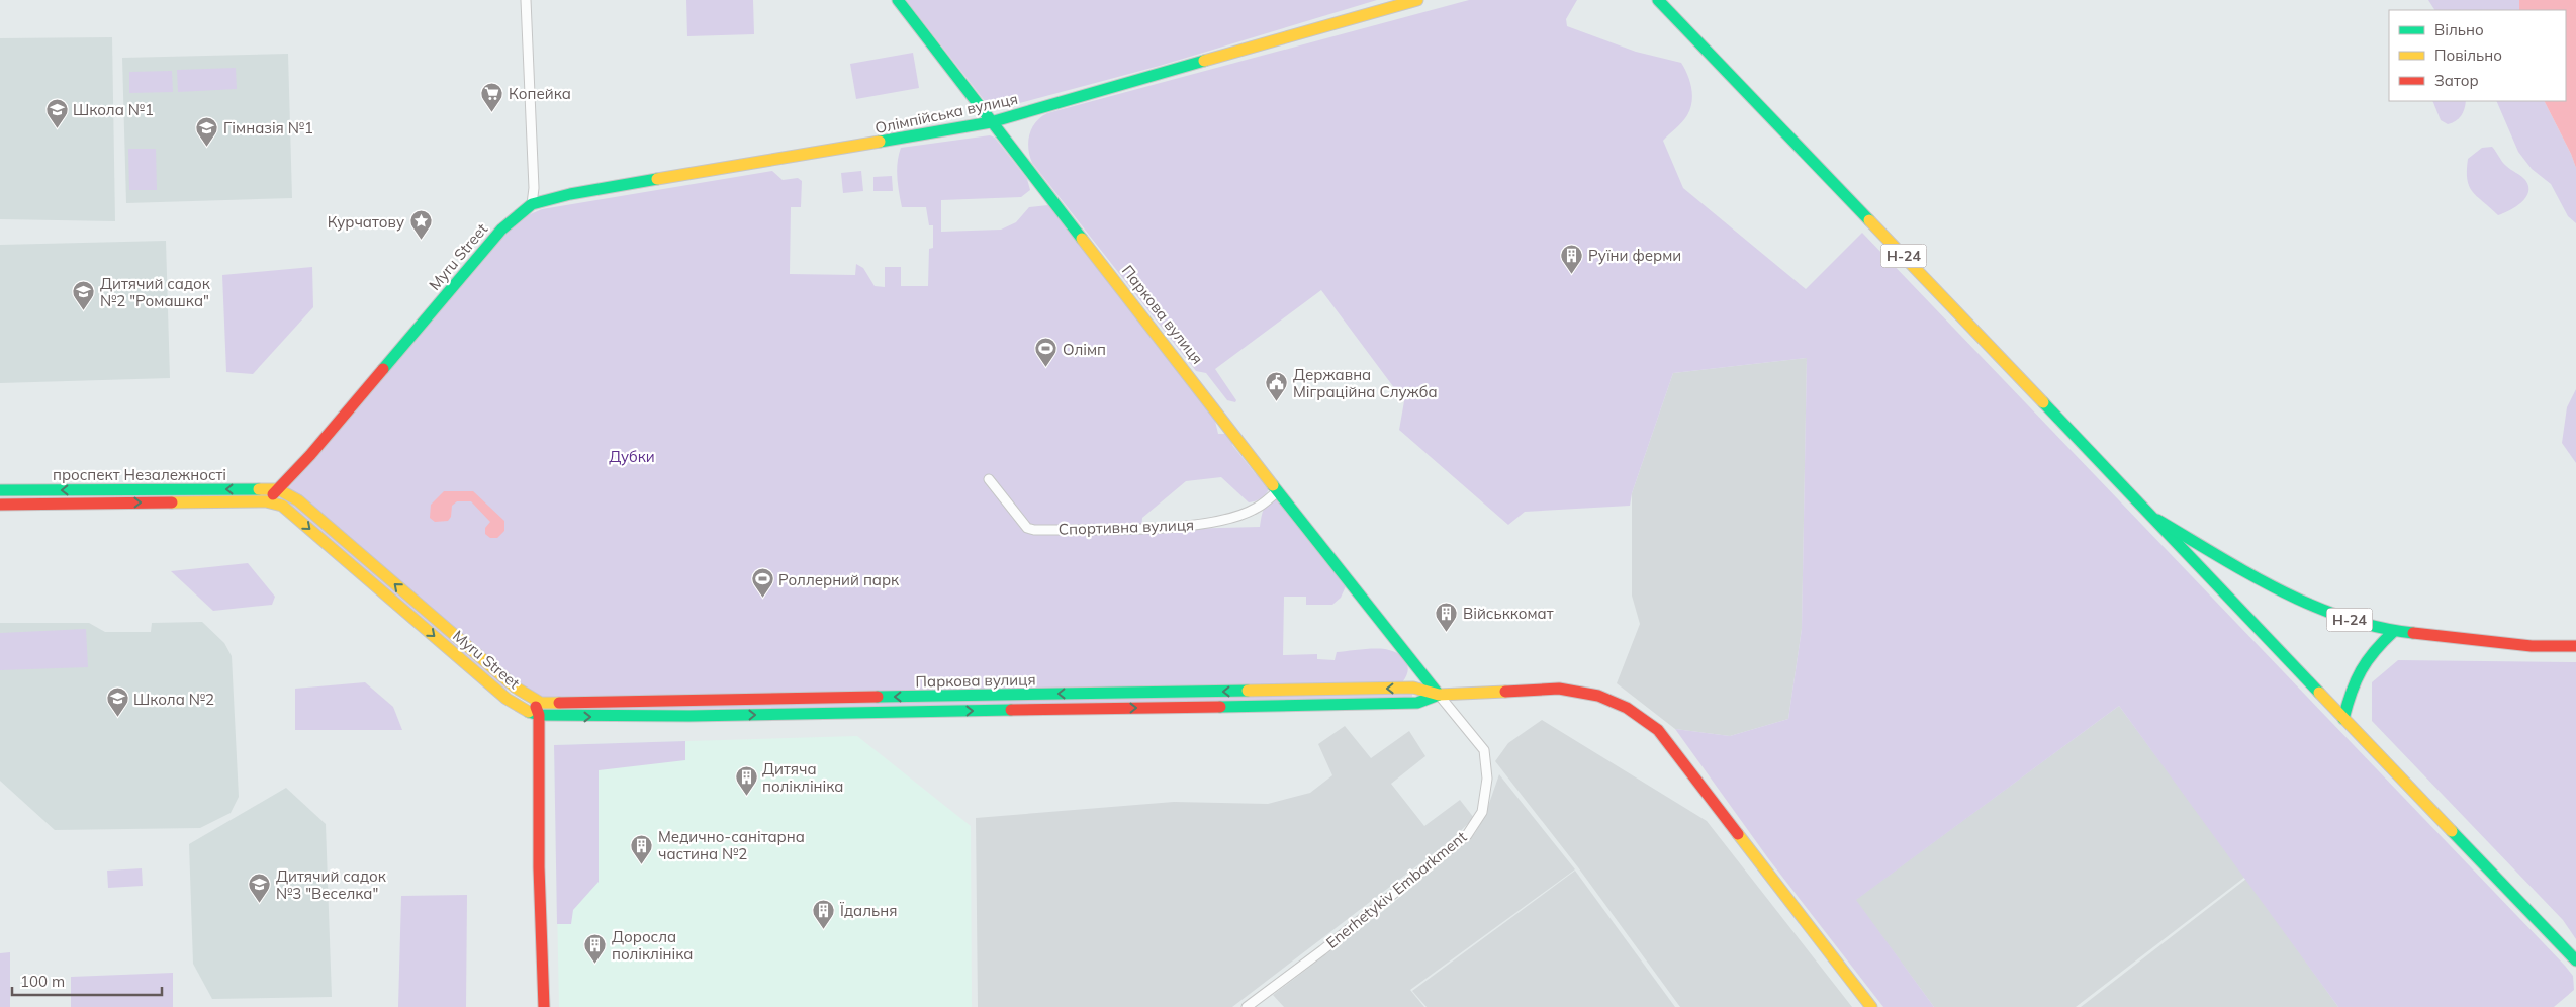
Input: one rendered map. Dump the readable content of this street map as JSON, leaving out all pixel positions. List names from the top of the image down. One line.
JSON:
{"streets":{"street":["Олімпійська вулиця","Н-24","Myru Street","Паркова вулиця","проспект Незалежності","Спортивна вулиця","Enerhetykiv Embarkment"]},"crossings":[["Олімпійська вулиця","Myru Street"],["Олімпійська вулиця","Паркова вулиця"],["Myru Street","Паркова вулиця"],["Myru Street","проспект Незалежності"],["Паркова вулиця","Спортивна вулиця"],["Паркова вулиця","Enerhetykiv Embarkment"]],"parks":["Дубки"],"places":{"supermarket":["Копейка"],"school or university":["Школа №1","Гімназія №1","Дитячий садок №2 \"Ромашка\"","Школа №2","Дитячий садок №3 \"Веселка\""],"place":["Курчатову"],"building":["Руїни ферми","Військкомат","Дитяча поліклініка","Медично-санітарна частина №2","Їдальня","Доросла поліклініка"],"sports":["Олімп","Роллерний парк"],"public building":["Державна Міграційна Служба"]},"legend":["Вільно","Повільно","Затор"],"scale_bar":"100 m"}
